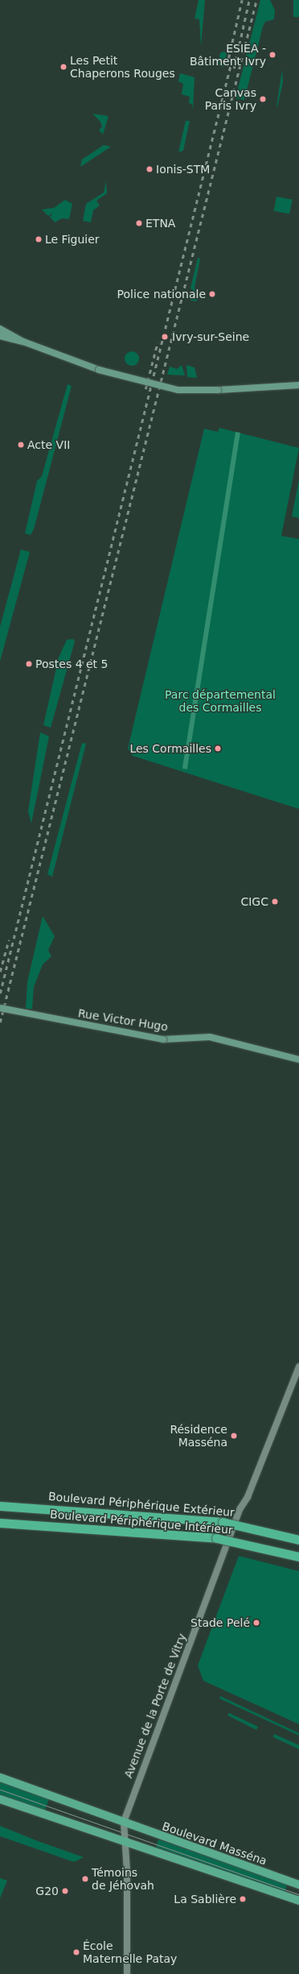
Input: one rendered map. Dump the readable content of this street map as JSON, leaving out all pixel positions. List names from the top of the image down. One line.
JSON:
{"streets":{"highway":["Boulevard Périphérique Extérieur","Boulevard Périphérique Intérieur"],"main road":["Rue Victor Hugo","Boulevard Masséna"],"street":["Avenue de la Porte de Vitry"]},"crossings":[["Avenue de la Porte de Vitry","Boulevard Masséna"]],"parks":["Parc départemental des Cormailles"],"places":["ESIEA - Bâtiment Ivry","Les Petit Chaperons Rouges","Canvas Paris Ivry","Ionis-STM","ETNA","Le Figuier","Police nationale","Ivry-sur-Seine","Acte VII","Postes 4 et 5","Les Cormailles","CIGC","Résidence Masséna","Stade Pelé","Témoins de Jéhovah","G20","La Sablière","École Maternelle Patay"]}
